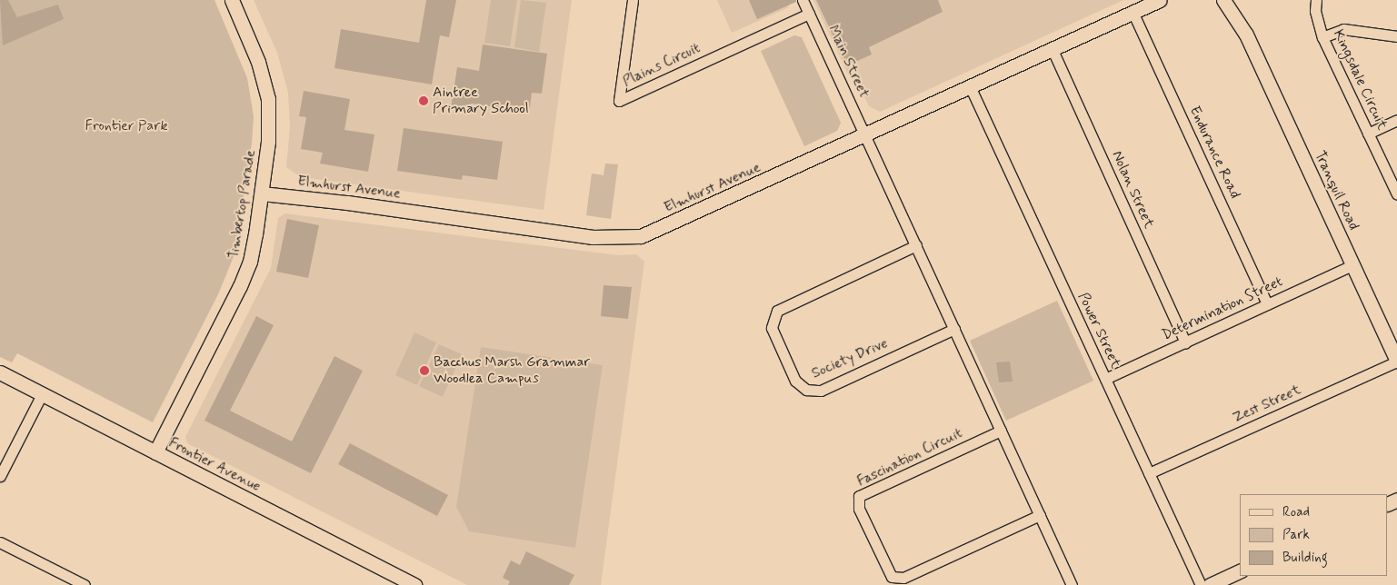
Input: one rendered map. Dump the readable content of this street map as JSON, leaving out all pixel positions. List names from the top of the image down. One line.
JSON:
{"streets":{"street":["Main Street","Plains Circuit","Kingsdale Circuit","Endurance Road","Elmhurst Avenue","Nolan Street","Tranquil Road","Timbertop Parade","Determination Street","Power Street","Society Drive","Zest Street","Fascination Circuit","Frontier Avenue"]},"crossings":[["Main Street","Plains Circuit"],["Main Street","Elmhurst Avenue"],["Main Street","Society Drive"],["Main Street","Fascination Circuit"],["Endurance Road","Elmhurst Avenue"],["Endurance Road","Determination Street"],["Elmhurst Avenue","Nolan Street"],["Elmhurst Avenue","Timbertop Parade"],["Elmhurst Avenue","Power Street"],["Nolan Street","Determination Street"],["Tranquil Road","Determination Street"],["Tranquil Road","Zest Street"],["Timbertop Parade","Frontier Avenue"],["Determination Street","Power Street"],["Power Street","Zest Street"]],"parks":["Frontier Park"],"places":["Aintree Primary School","Bacchus Marsh Grammar Woodlea Campus"],"legend":["Road","Park","Building"]}
